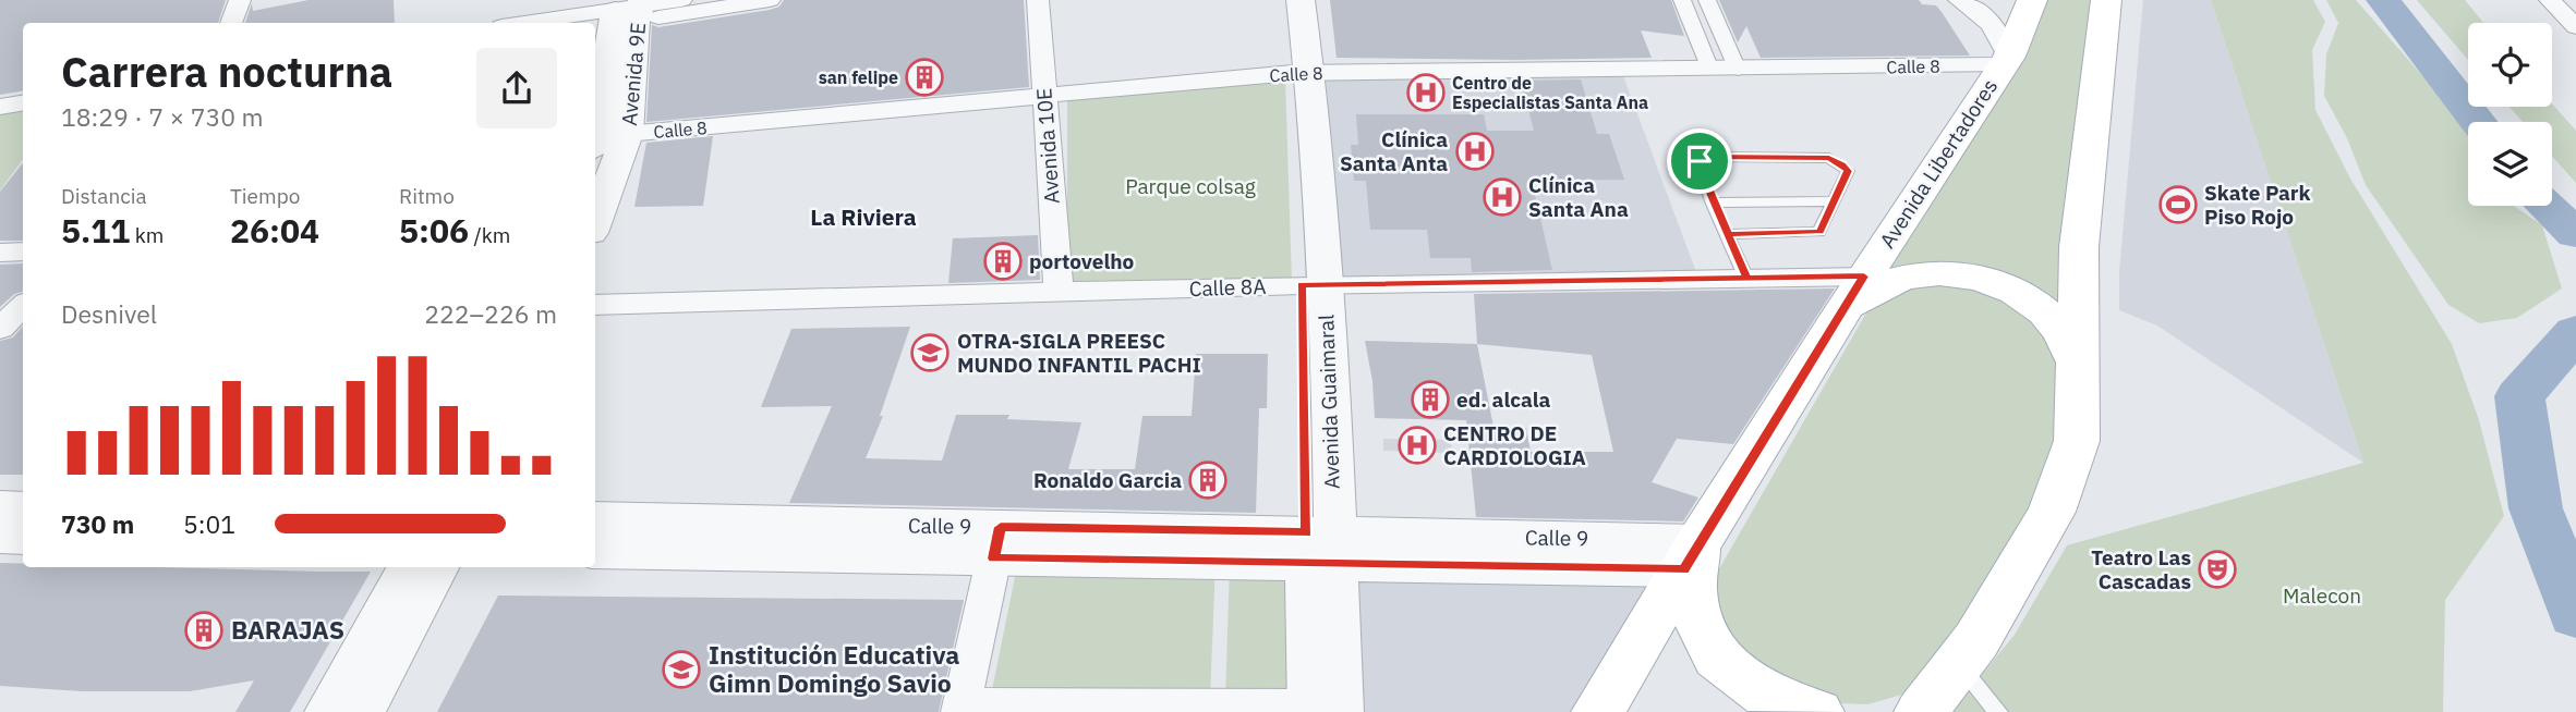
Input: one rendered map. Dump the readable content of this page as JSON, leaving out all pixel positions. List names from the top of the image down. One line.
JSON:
{"streets":{"main road":["Avenida Libertadores"],"street":["Calle 8","Avenida 9E","Avenida 10E","Calle 8A","Avenida Guaimaral","Calle 9"]},"crossings":[["Calle 8","Avenida 9E"],["Calle 8","Avenida 10E"],["Calle 8","Avenida Libertadores"],["Calle 8","Avenida Guaimaral"],["Avenida 10E","Calle 8A"],["Avenida Libertadores","Calle 8A"],["Avenida Libertadores","Calle 9"],["Calle 8A","Avenida Guaimaral"],["Avenida Guaimaral","Calle 9"]],"districts":["La Riviera"],"parks":["Parque colsag","Malecon"],"places":{"building":["san felipe","portovelho","ed. alcala","Ronaldo Garcia","BARAJAS"],"hospital":["Centro de Especialistas Santa Ana","Clínica Santa Anta","Clínica Santa Ana","CENTRO DE CARDIOLOGIA"],"sports":["Skate Park Piso Rojo"],"school or university":["OTRA-SIGLA PREESC MUNDO INFANTIL PACHI","Institución Educativa Gimn Domingo Savio"],"theatre":["Teatro Las Cascadas"]},"page":{"heading":["Carrera nocturna","18:29 · 7 × 730 m"],"stats":[["Distancia","5.11 km"],["Tiempo","26:04"],["Ritmo","5:06 /km"]],"chart":["Desnivel","222–226 m"],"list":[{"name":"730 m","note":"5:01"}]}}
